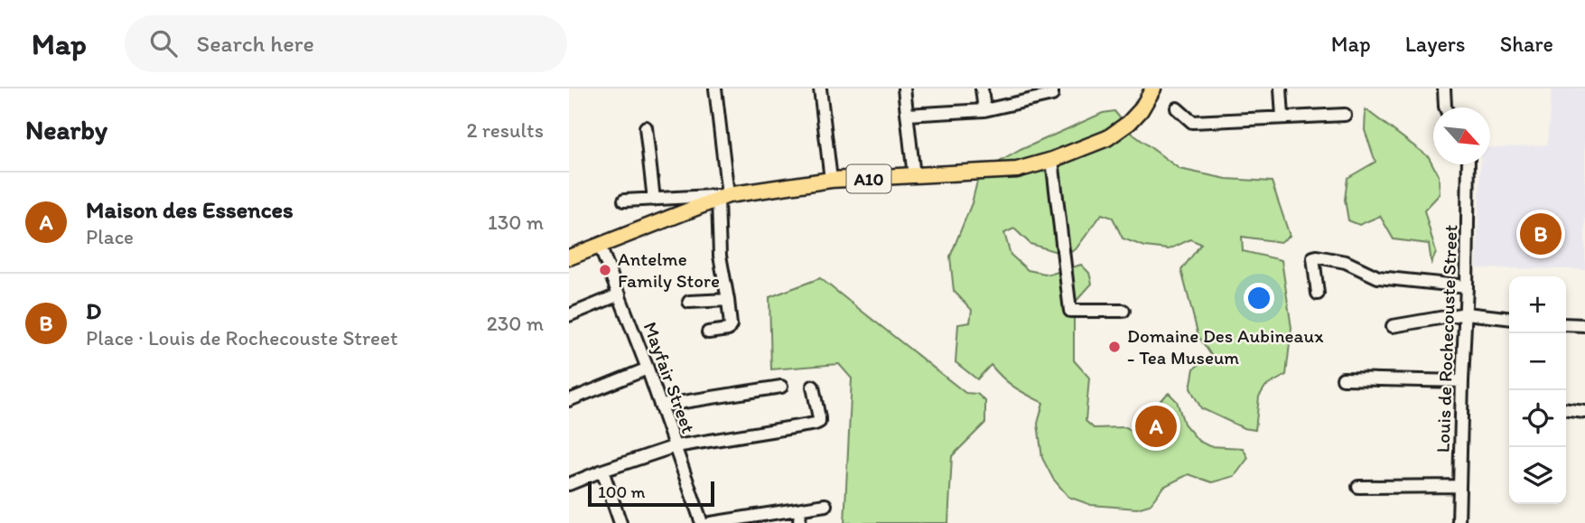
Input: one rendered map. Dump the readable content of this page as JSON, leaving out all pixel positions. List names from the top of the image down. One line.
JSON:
{"streets":{"main road":["A10"],"street":["Louis de Rochecouste Street","Mayfair Street"]},"crossings":[["A10","Mayfair Street"]],"places":["Antelme Family Store","Domaine Des Aubineaux - Tea Museum"],"scale_bar":"100 m","north":"bottom right","page":{"header":"Map","search":"Search here","nav":["Map","Layers","Share"],"heading":["Nearby","2 results"],"list":[{"mark":"A","name":"Maison des Essences","note":"Place","value":"130 m"},{"mark":"B","name":"D","note":"Place · Louis de Rochecouste Street","value":"230 m"}],"pins":["B","A"],"map_buttons":["+","−"],"scale":"100 m"}}
